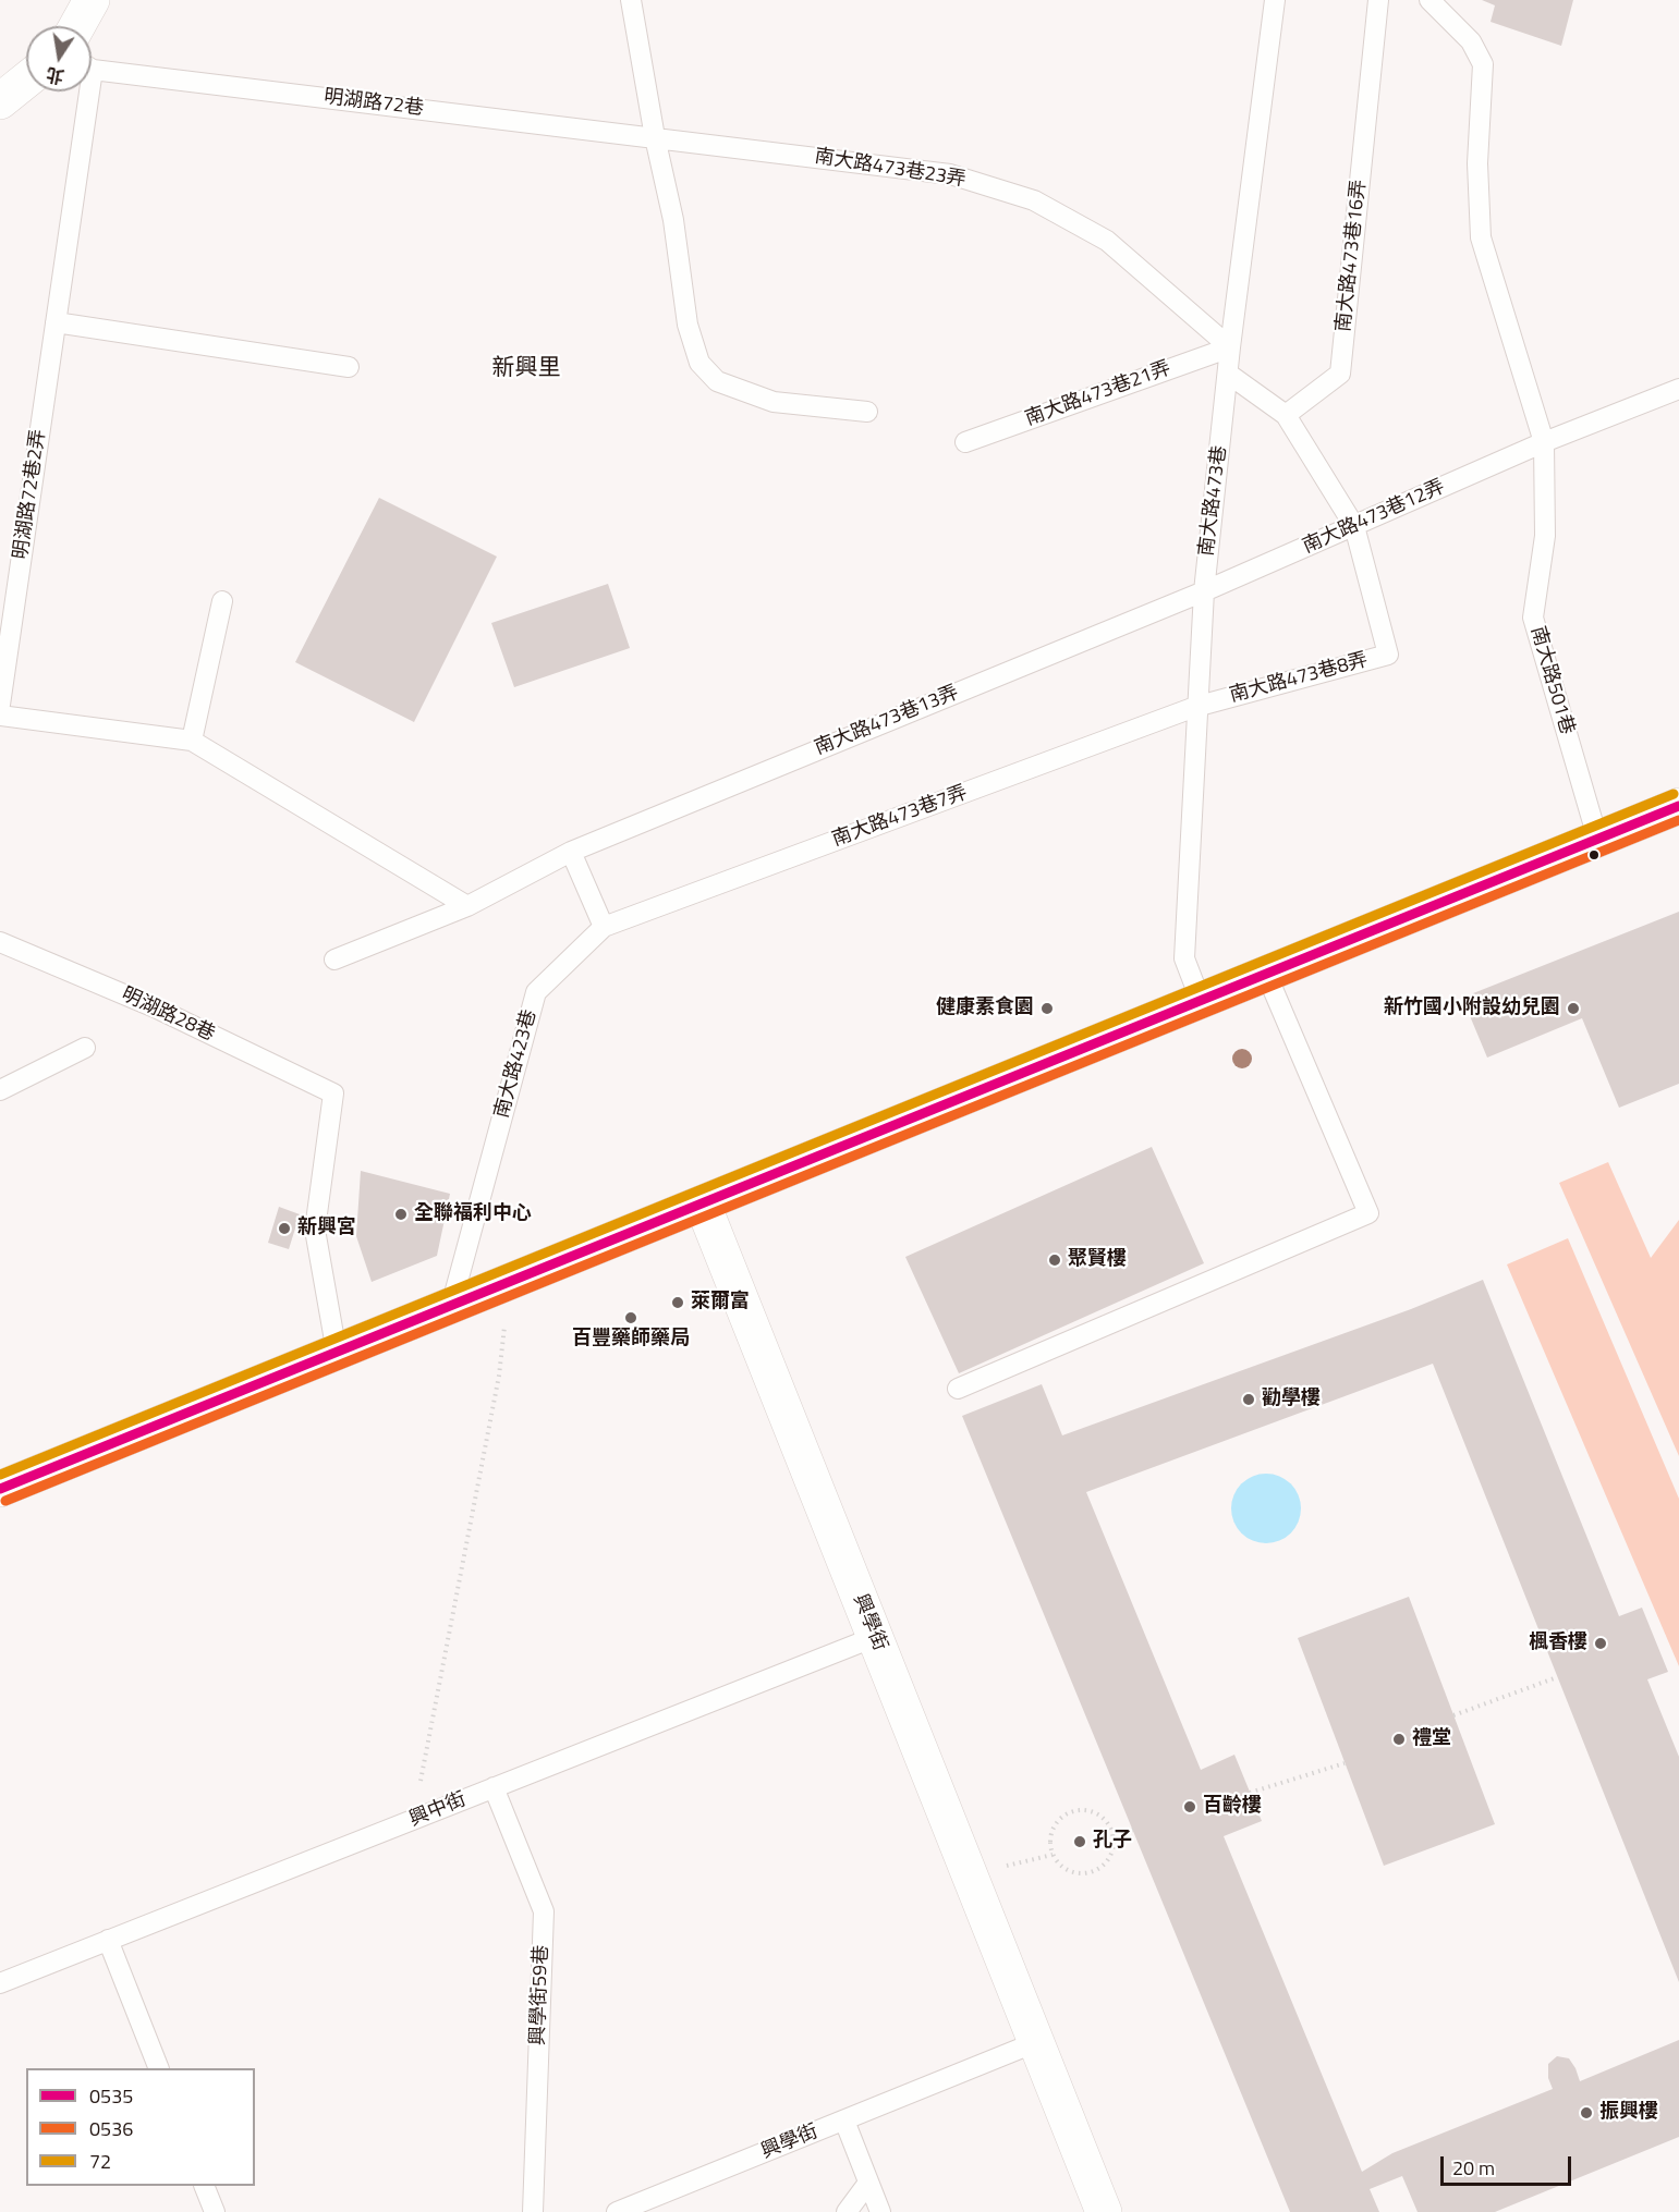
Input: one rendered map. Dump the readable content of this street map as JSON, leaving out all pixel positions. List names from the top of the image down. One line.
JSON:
{"streets":{"main road":["興學街"],"lane":["明湖路72巷","南大路473巷23弄","南大路473巷16弄","南大路473巷21弄","明湖路72巷2弄","南大路473巷","南大路473巷12弄","南大路473巷8弄","南大路501巷","南大路473巷13弄","南大路473巷7弄","明湖路28巷","南大路423巷","興中街","興學街59巷"]},"crossings":[["明湖路72巷","南大路473巷23弄"],["南大路473巷23弄","南大路473巷21弄"],["南大路473巷23弄","南大路473巷"],["南大路473巷21弄","南大路473巷"],["南大路473巷","南大路473巷12弄"],["南大路473巷","南大路473巷8弄"],["南大路473巷","南大路473巷13弄"],["南大路473巷","南大路473巷7弄"],["南大路473巷12弄","南大路473巷8弄"],["南大路473巷12弄","南大路501巷"],["南大路473巷12弄","南大路473巷13弄"],["南大路473巷8弄","南大路473巷7弄"],["南大路473巷7弄","南大路423巷"],["興學街","興中街"],["興中街","興學街59巷"]],"districts":["新興里"],"places":["健康素食園","新竹國小附設幼兒園","全聯福利中心","新興宮","聚賢樓","萊爾富","百豐藥師藥局","勸學樓","楓香樓","禮堂","百齡樓","孔子","振興樓"],"lines":["transit line 72","transit line 0535","transit line 0536"],"legend":["0535","0536","72"],"scale_bar":"20 m","north":"bottom"}
